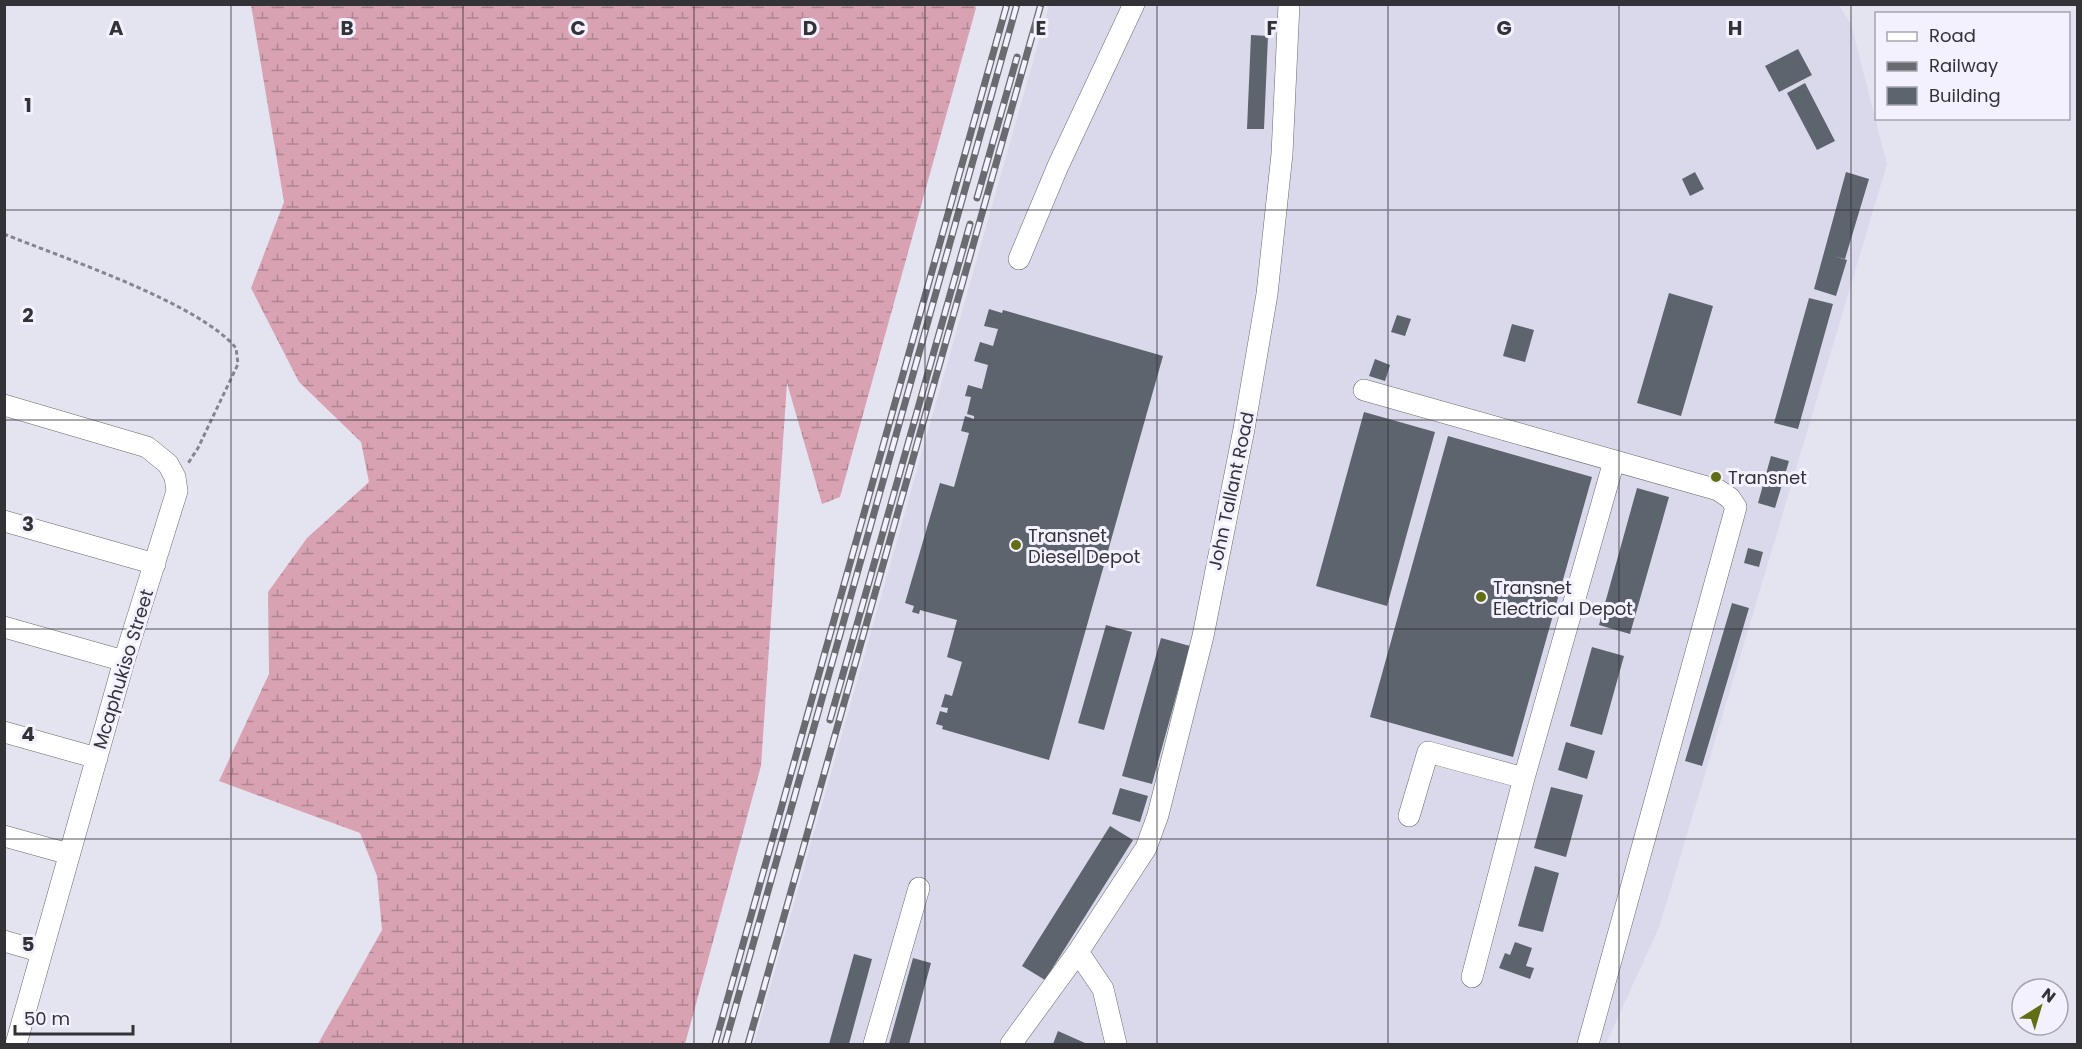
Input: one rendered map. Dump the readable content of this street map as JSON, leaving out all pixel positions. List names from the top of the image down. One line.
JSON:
{"streets":{"street":["John Tallant Road","Mcaphukiso Street"]},"places":["Transnet","Transnet Diesel Depot","Transnet Electrical Depot"],"legend":["Road","Railway","Building"],"scale_bar":"50 m","north":"top right","grid":{"columns":["A","B","C","D","E","F","G","H"],"rows":["1","2","3","4","5"]}}
